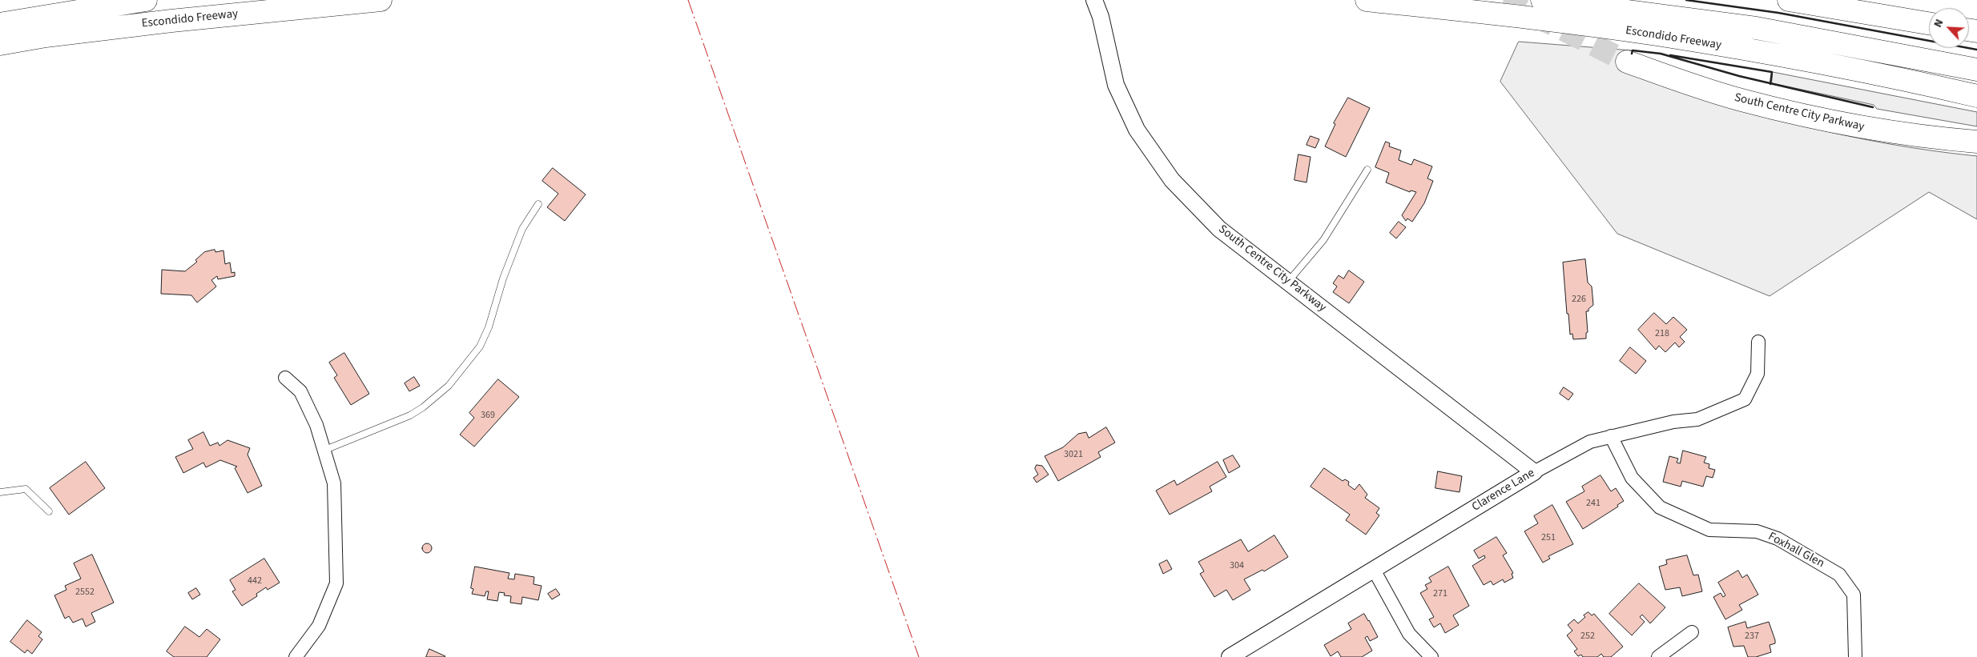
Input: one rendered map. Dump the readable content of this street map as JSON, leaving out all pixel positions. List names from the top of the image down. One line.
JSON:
{"streets":{"highway":["Escondido Freeway","South Centre City Parkway"],"street":["Clarence Lane","Foxhall Glen"]},"crossings":[["South Centre City Parkway","Clarence Lane"],["Clarence Lane","Foxhall Glen"]],"house_numbers":["226","218","369","3021","241","251","304","442","2552","271","252","237"],"north":"top left"}
